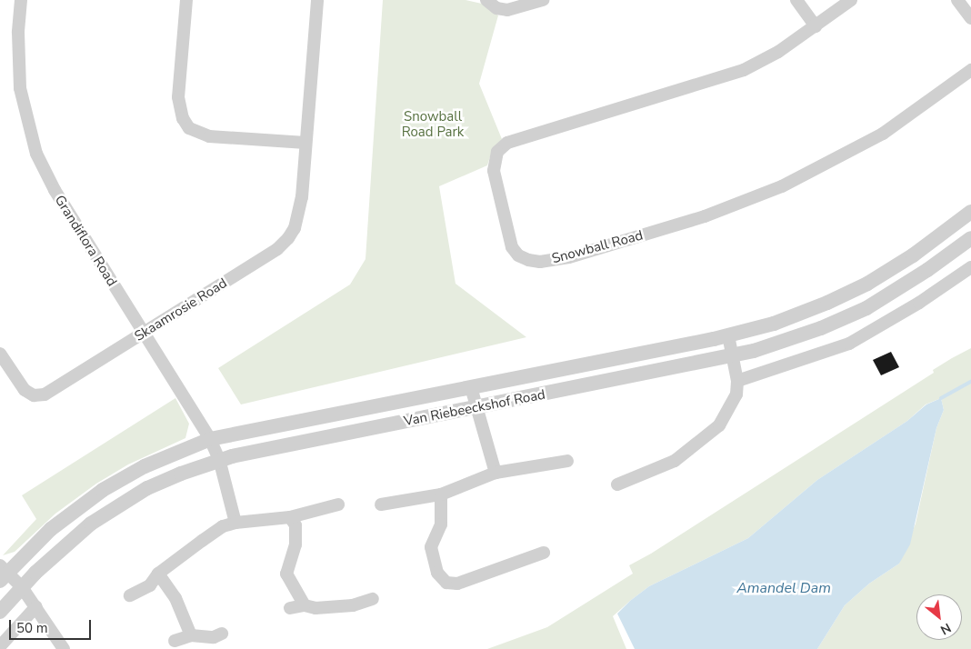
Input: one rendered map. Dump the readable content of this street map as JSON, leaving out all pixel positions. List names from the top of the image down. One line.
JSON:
{"streets":{"street":["Grandiflora Road","Snowball Road","Skaamrosie Road","Van Riebeeckshof Road"]},"crossings":[["Grandiflora Road","Skaamrosie Road"],["Grandiflora Road","Van Riebeeckshof Road"]],"water":["Amandel Dam"],"parks":["Snowball Road Park"],"scale_bar":"50 m","north":"bottom right"}
